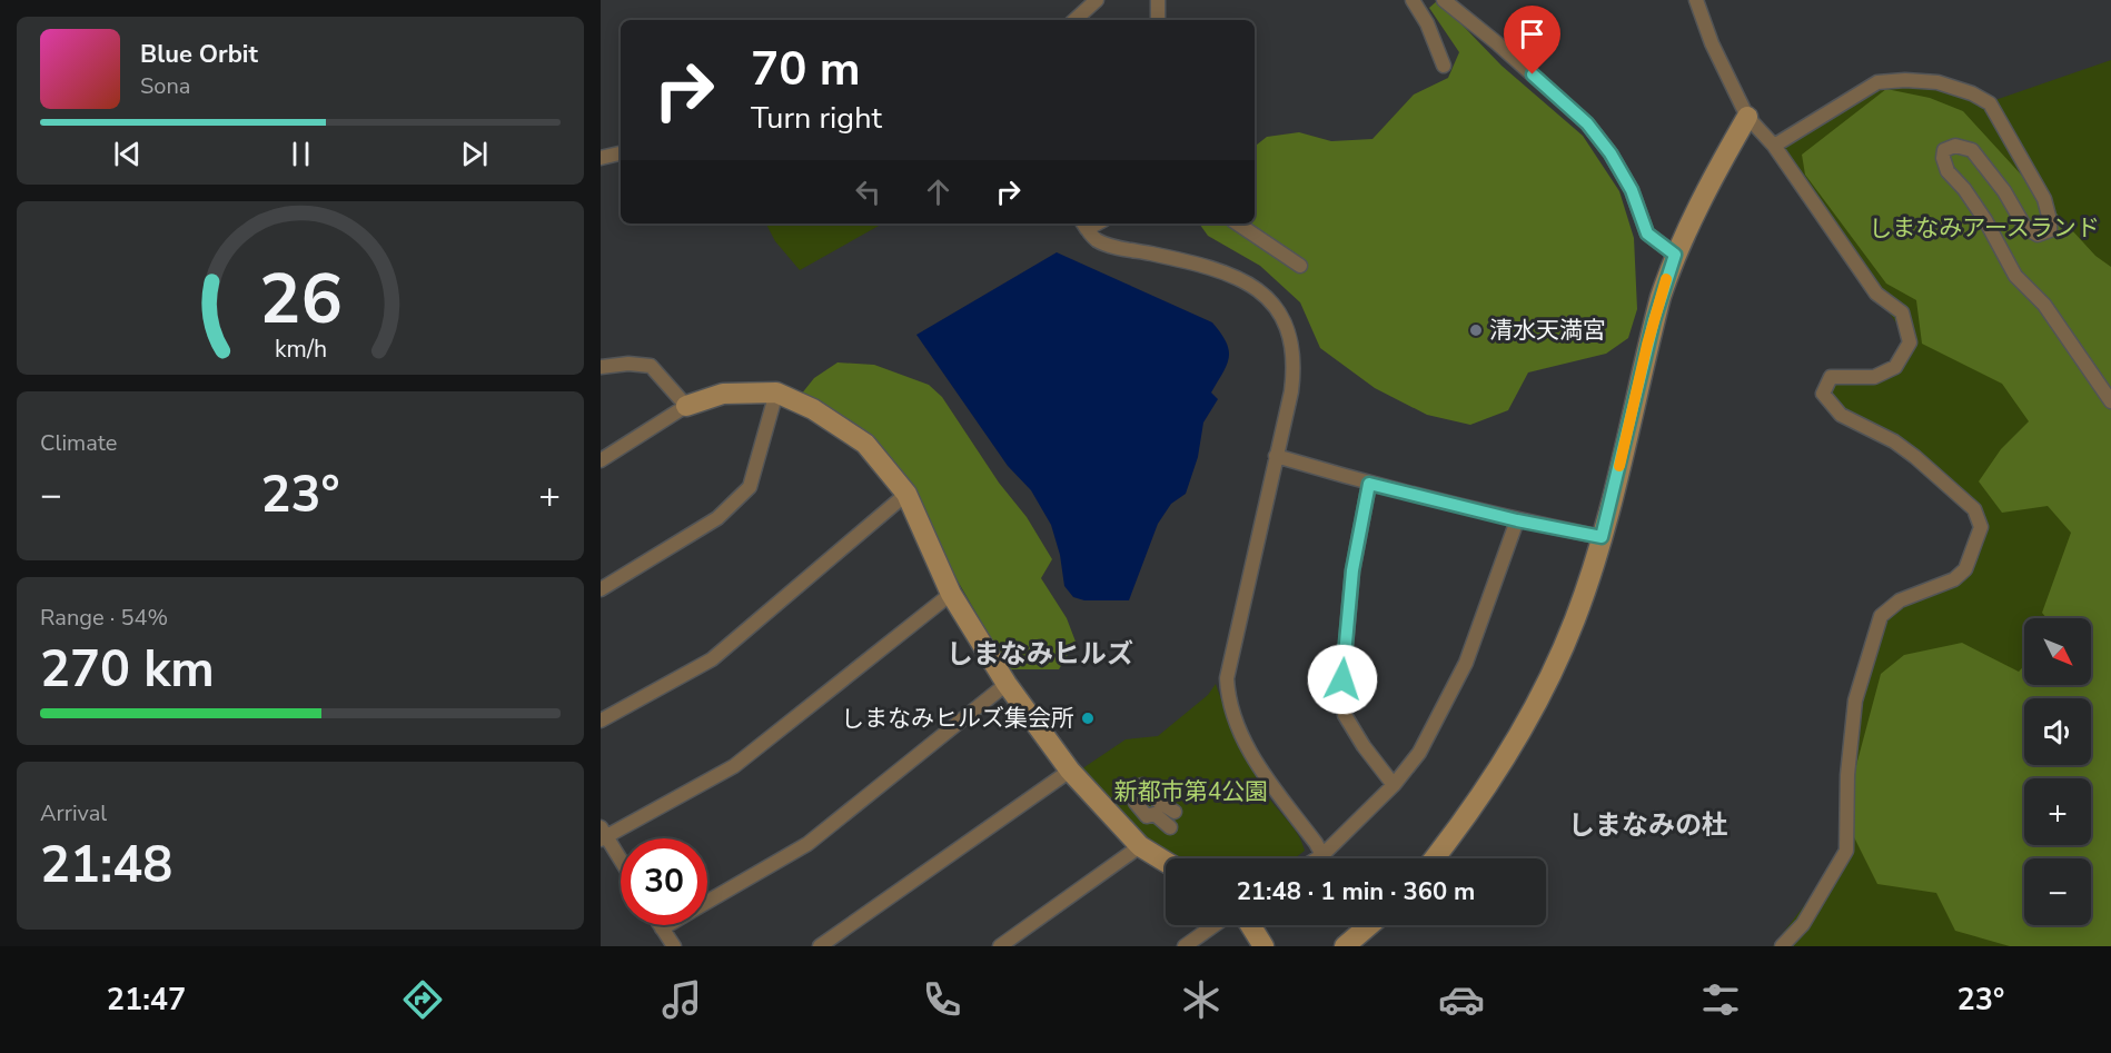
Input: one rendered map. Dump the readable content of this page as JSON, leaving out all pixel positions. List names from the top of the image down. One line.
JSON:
{"districts":["しまなみヒルズ","しまなみの杜"],"parks":["しまなみアースランド","新都市第4公園"],"places":["清水天満宮","しまなみヒルズ集会所"],"north":"bottom right","page":{"turn":["70 m","Turn right"],"song":["Blue Orbit","Sona"],"tile":["Climate",["Range · 54%","270 km"],["Arrival","21:48"]],"heat":["−","23°","+"],"map_buttons":["+","−"],"limit":"30","trip":"21:48 · 1 min · 360 m","tabs":["21:47","23°"],"gauge":["26","km/h"]}}
